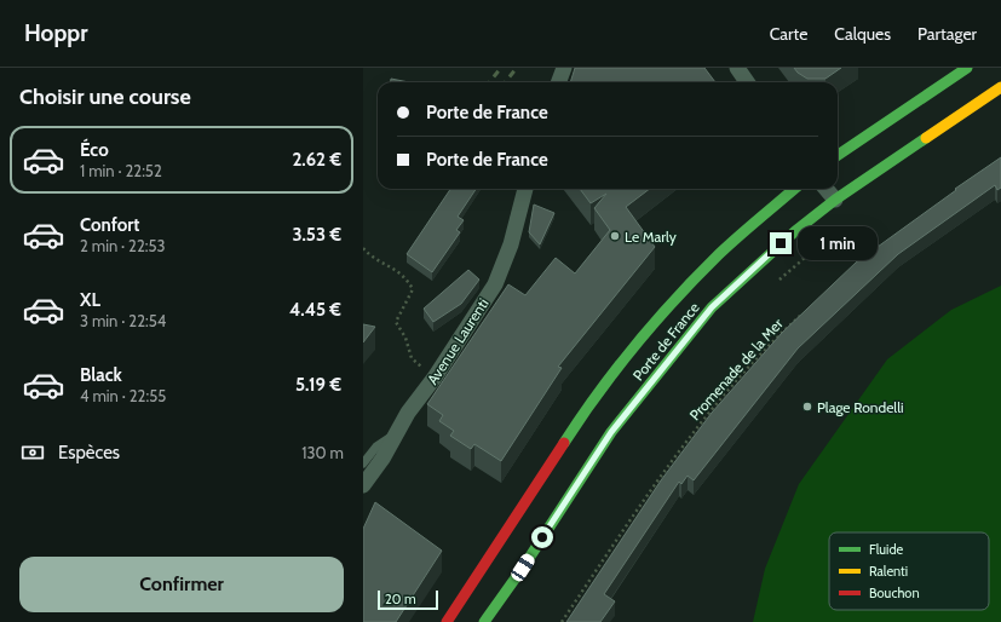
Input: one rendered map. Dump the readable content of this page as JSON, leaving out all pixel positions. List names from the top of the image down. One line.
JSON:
{"streets":{"main road":["Porte de France"],"street":["Avenue Laurenti"],"path":["Promenade de la Mer"]},"places":["Le Marly","Plage Rondelli"],"legend":["Fluide","Ralenti","Bouchon"],"scale_bar":"20 m","page":{"header":"Hoppr","nav":["Carte","Calques","Partager"],"heading":"Choisir une course","banner":["Porte de France","Porte de France"],"list":[{"name":"Éco","note":"1 min · 22:52","value":"2.62 €"},{"name":"Confort","note":"2 min · 22:53","value":"3.53 €"},{"name":"XL","note":"3 min · 22:54","value":"4.45 €"},{"name":"Black","note":"4 min · 22:55","value":"5.19 €"}],"bubble":"1 min","pay":["Espèces","130 m"],"buttons":"Confirmer","scale":"20 m"}}
